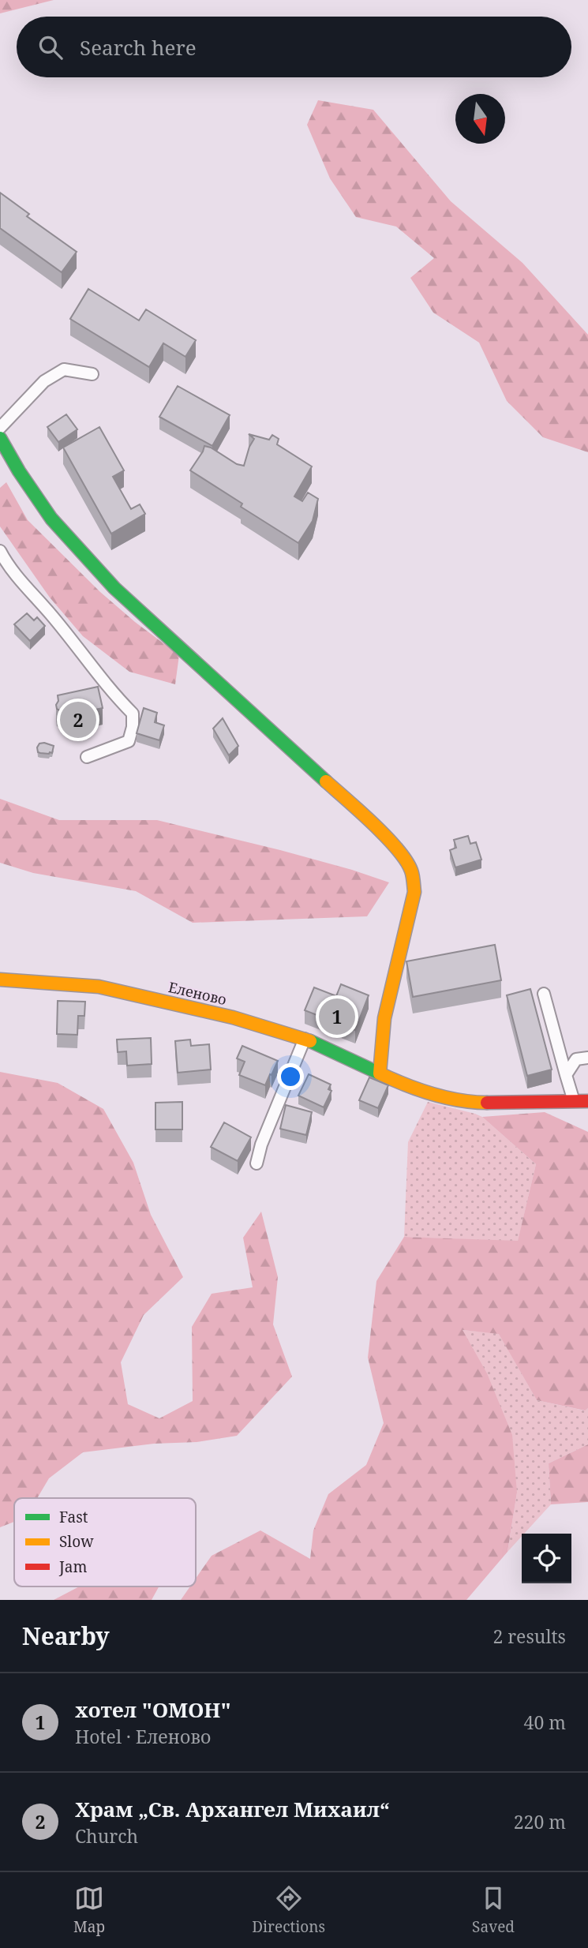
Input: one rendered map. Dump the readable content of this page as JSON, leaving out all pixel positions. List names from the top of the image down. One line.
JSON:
{"streets":{"street":["Еленово"]},"legend":["Fast","Slow","Jam"],"north":"bottom","page":{"search":"Search here","pins":["2","1"],"heading":["Nearby","2 results"],"list":[{"mark":"1","name":"хотел \"ОМОН\"","note":"Hotel · Еленово","value":"40 m"},{"mark":"2","name":"Храм „Св. Архангел Михаил“","note":"Church","value":"220 m"}],"nav":["Map","Directions","Saved"]}}
